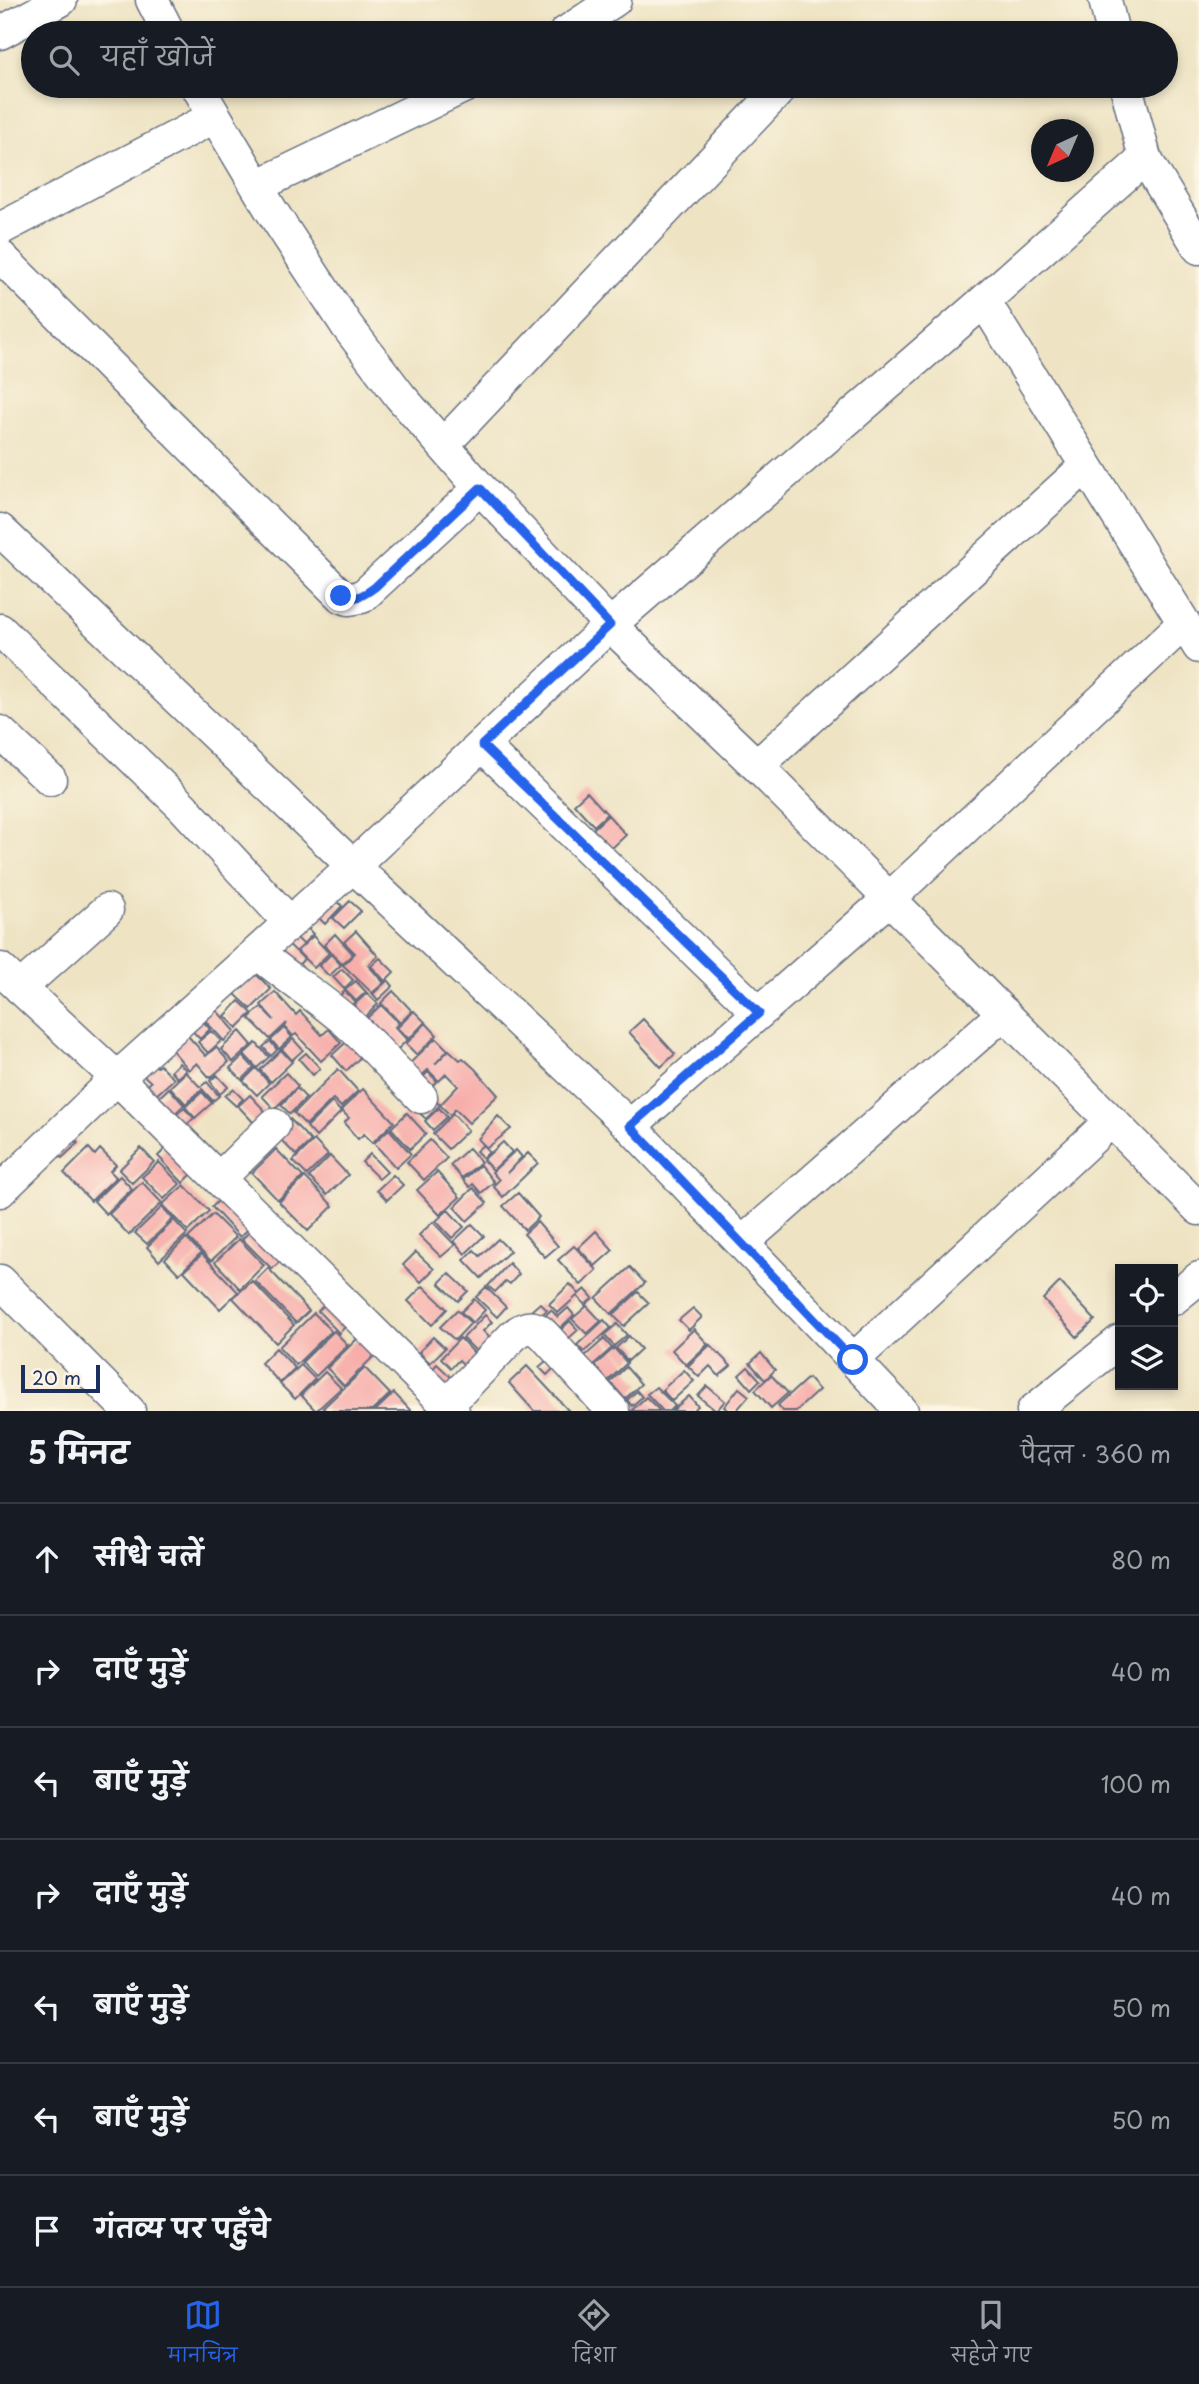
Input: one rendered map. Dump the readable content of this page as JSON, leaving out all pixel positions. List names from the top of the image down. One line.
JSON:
{"scale_bar":"20 m","north":"bottom left","page":{"search":"यहाँ खोजें","scale":"20 m","heading":["5 मिनट","पैदल · 360 m"],"list":[["सीधे चलें","80 m"],["दाएँ मुड़ें","40 m"],["बाएँ मुड़ें","100 m"],["दाएँ मुड़ें","40 m"],["बाएँ मुड़ें","50 m"],["बाएँ मुड़ें","50 m"],"गंतव्य पर पहुँचे"],"nav":["मानचित्र","दिशा","सहेजे गए"]}}
